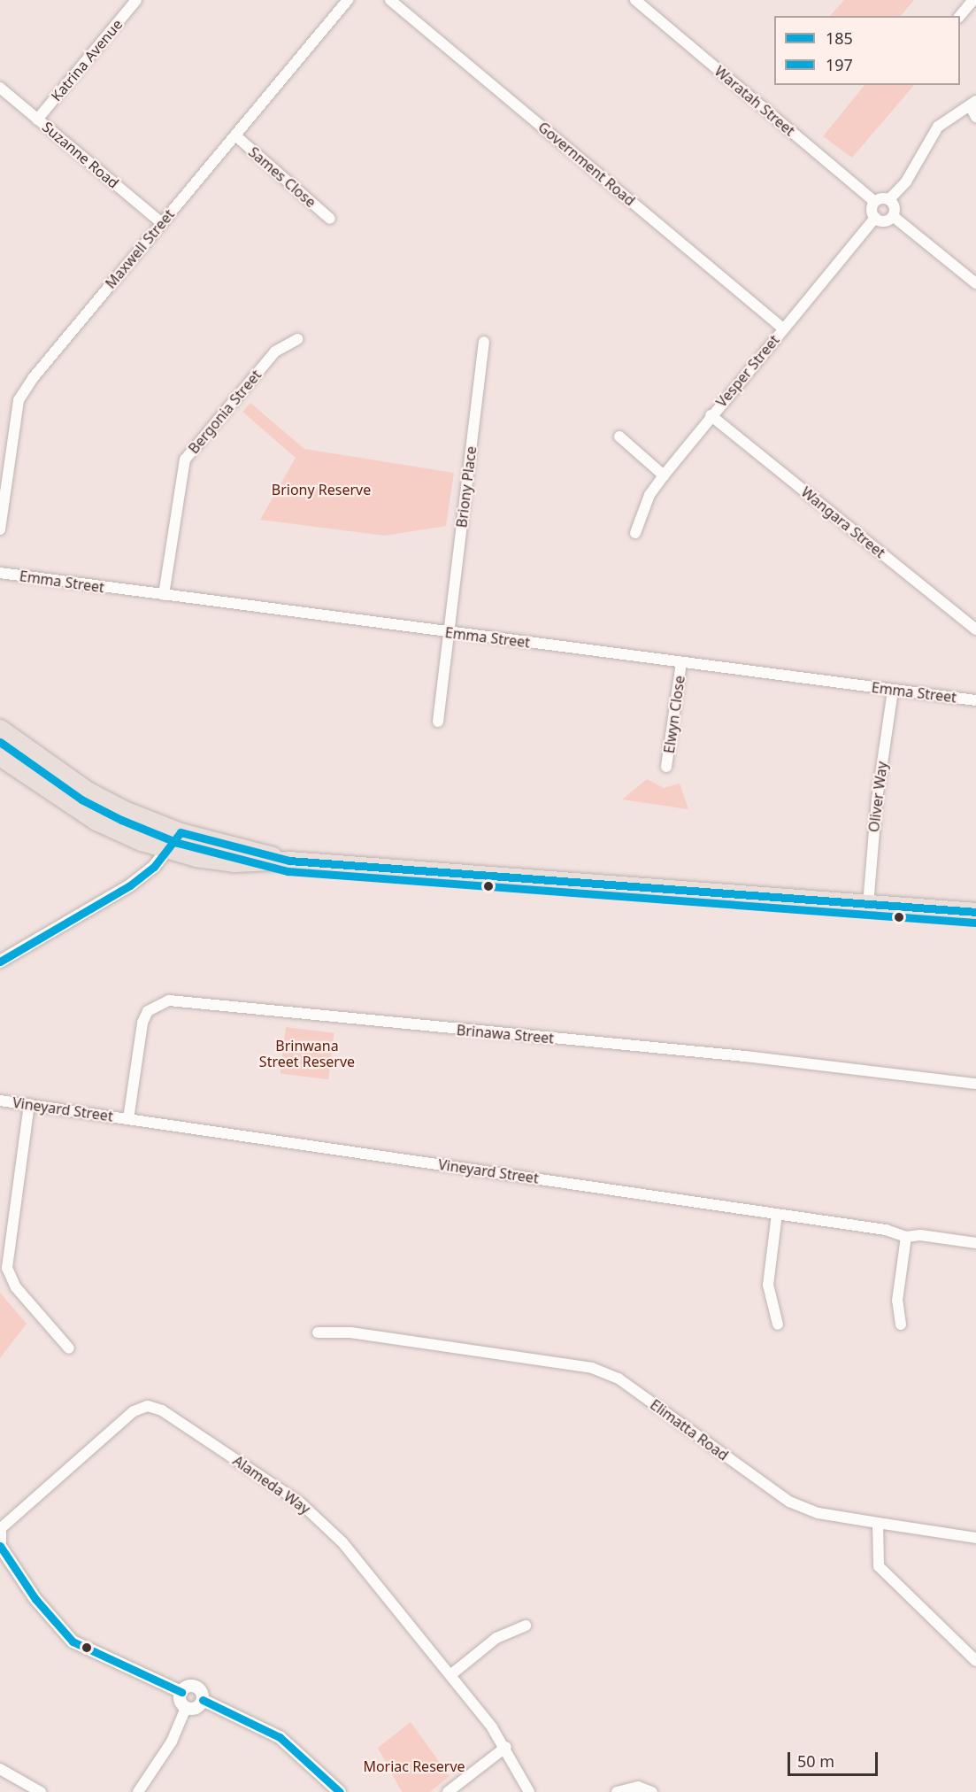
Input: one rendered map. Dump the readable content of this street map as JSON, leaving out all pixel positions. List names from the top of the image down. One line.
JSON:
{"streets":{"street":["Katrina Avenue","Waratah Street","Suzanne Road","Government Road","Sames Close","Maxwell Street","Vesper Street","Bergonia Street","Briony Place","Wangara Street","Emma Street","Elwyn Close","Oliver Way","Brinawa Street","Vineyard Street","Elimatta Road","Alameda Way"]},"crossings":[["Katrina Avenue","Suzanne Road"],["Waratah Street","Vesper Street"],["Suzanne Road","Maxwell Street"],["Government Road","Vesper Street"],["Sames Close","Maxwell Street"],["Vesper Street","Wangara Street"],["Bergonia Street","Emma Street"],["Briony Place","Emma Street"],["Emma Street","Elwyn Close"],["Emma Street","Oliver Way"],["Brinawa Street","Vineyard Street"]],"parks":["Briony Reserve","Brinwana Street Reserve","Moriac Reserve"],"lines":["transit line 197","transit line 185"],"legend":["185","197"],"scale_bar":"50 m"}
